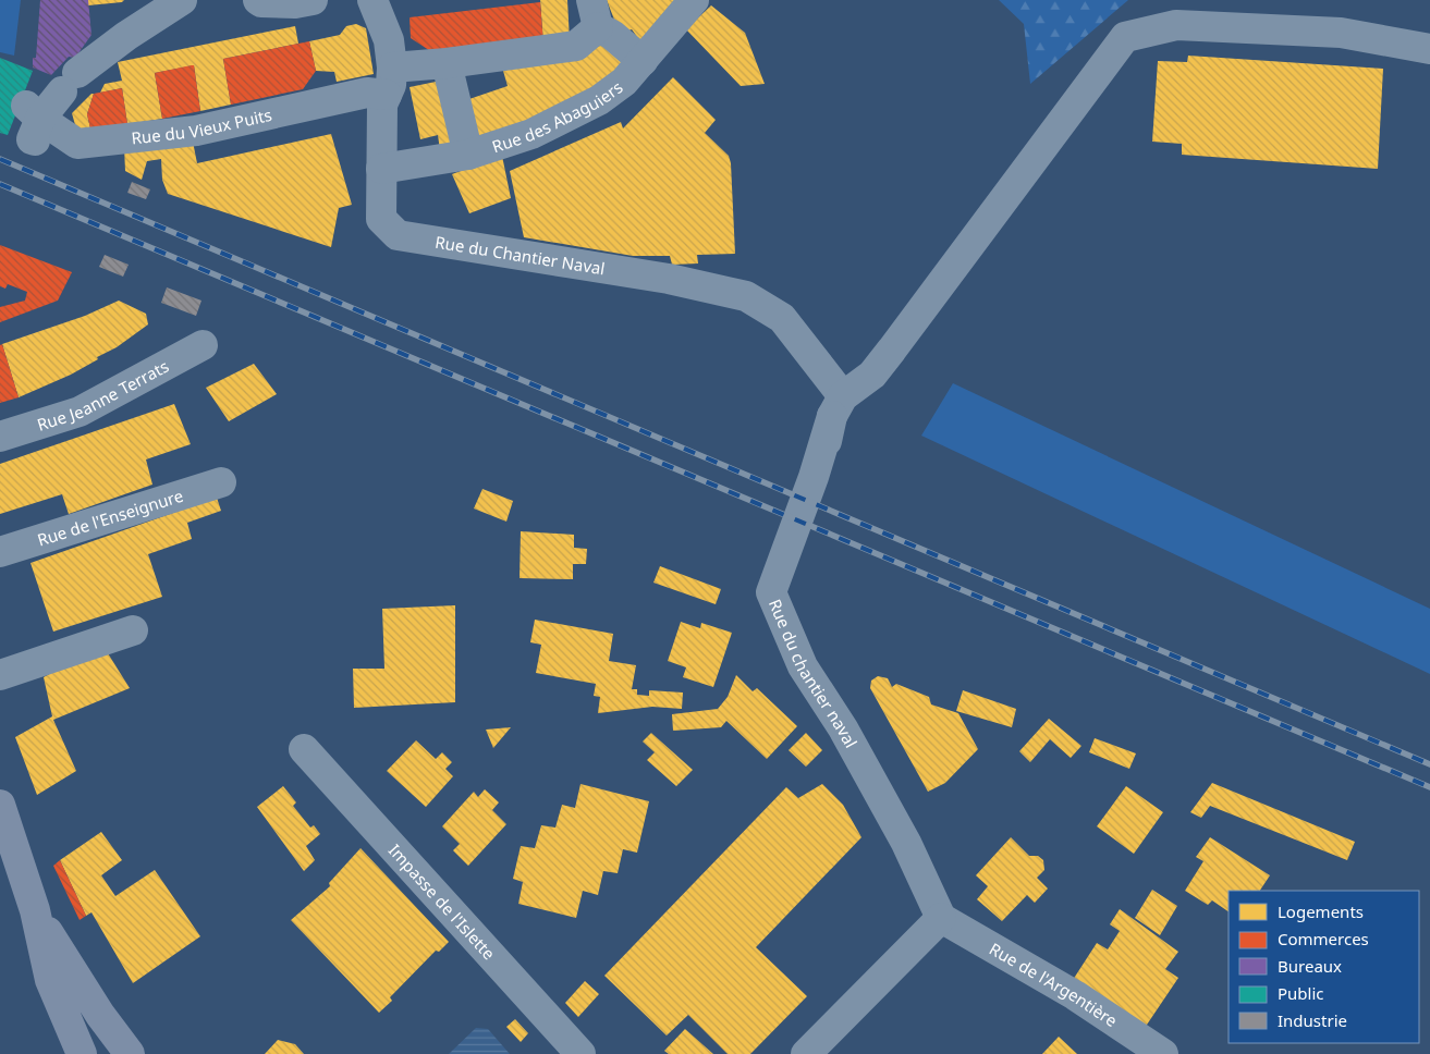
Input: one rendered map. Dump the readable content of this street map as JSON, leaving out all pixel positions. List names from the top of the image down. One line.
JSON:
{"streets":{"street":["Rue des Abaguiers","Rue du Vieux Puits","Rue du Chantier Naval","Rue Jeanne Terrats","Rue de l'Enseignure","Rue du chantier naval","Impasse de l'Islette","Rue de l'Argentière"]},"crossings":[["Rue des Abaguiers","Rue du Chantier Naval"],["Rue du Vieux Puits","Rue du Chantier Naval"],["Rue du Chantier Naval","Rue du chantier naval"],["Rue du chantier naval","Rue de l'Argentière"]],"legend":["Logements","Commerces","Bureaux","Public","Industrie"]}
